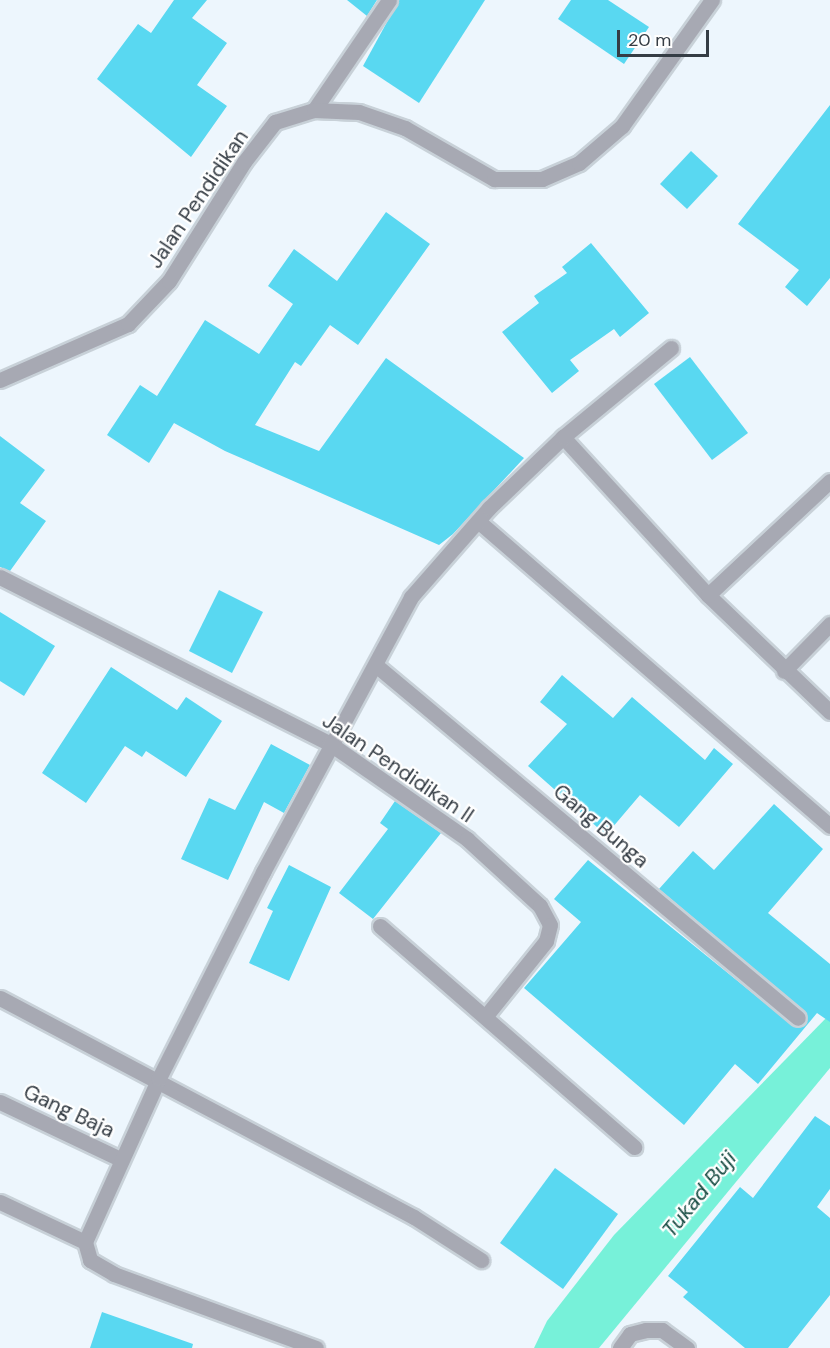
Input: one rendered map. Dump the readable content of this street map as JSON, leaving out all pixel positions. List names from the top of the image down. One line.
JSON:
{"streets":{"street":["Jalan Pendidikan","Jalan Pendidikan II","Gang Bunga","Gang Baja"]},"water":["Tukad Buji"],"scale_bar":"20 m"}
